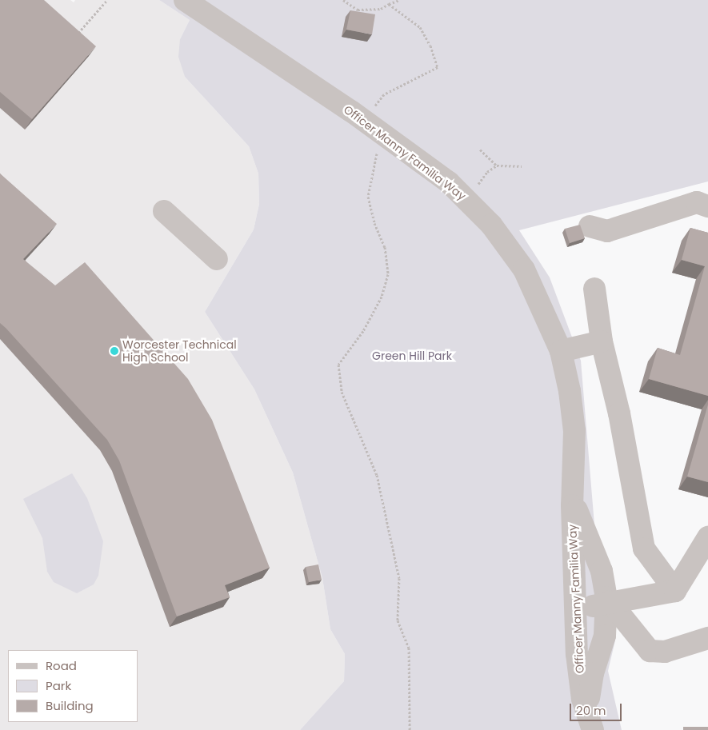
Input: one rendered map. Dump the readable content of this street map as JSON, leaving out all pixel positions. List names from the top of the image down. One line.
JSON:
{"streets":{"street":["Officer Manny Familia Way"]},"parks":["Green Hill Park"],"places":["Worcester Technical High School"],"legend":["Road","Park","Building"],"scale_bar":"20 m"}
